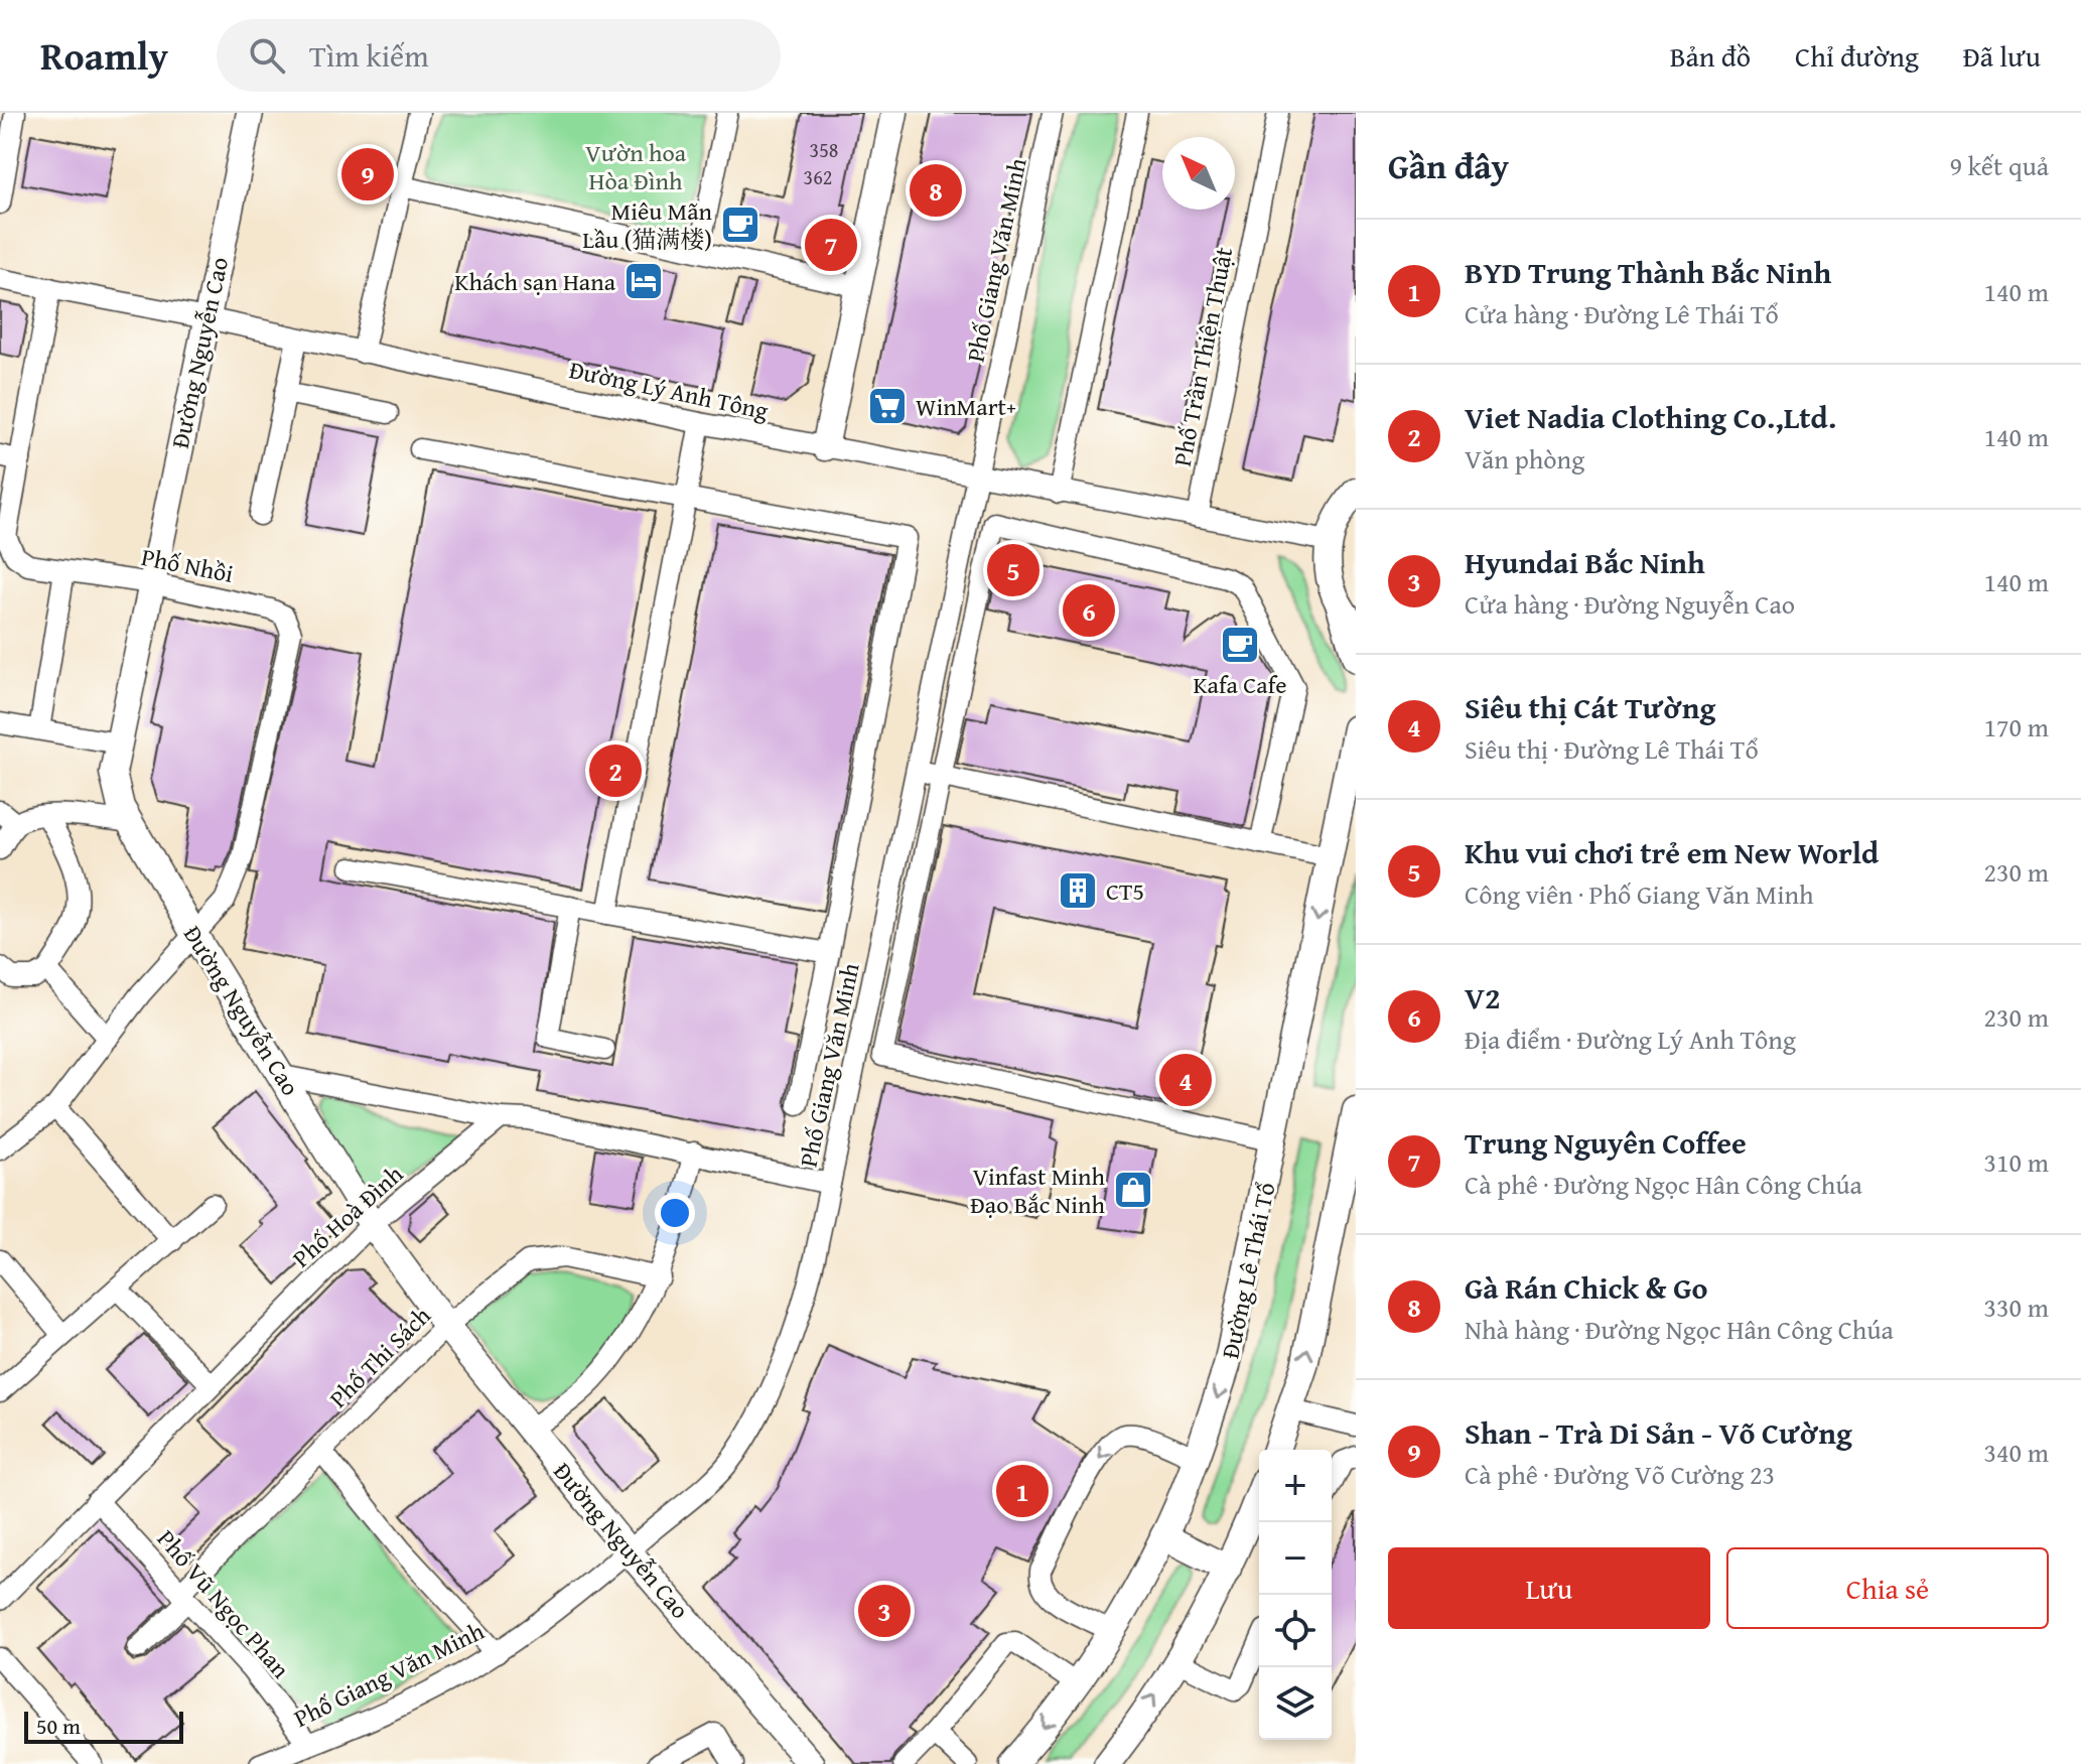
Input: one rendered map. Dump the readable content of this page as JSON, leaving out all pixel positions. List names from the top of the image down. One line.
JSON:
{"streets":{"main road":["Đường Nguyễn Cao","Đường Lê Thái Tổ"],"street":["Phố Giang Văn Minh","Phố Trần Thiện Thuật","Đường Lý Anh Tông","Phố Nhồi","Phố Hoà Đình","Phố Thi Sách","Phố Vũ Ngọc Phan"]},"crossings":[["Phố Giang Văn Minh","Đường Nguyễn Cao"],["Phố Giang Văn Minh","Đường Lý Anh Tông"],["Phố Giang Văn Minh","Phố Vũ Ngọc Phan"],["Đường Nguyễn Cao","Đường Lý Anh Tông"],["Đường Nguyễn Cao","Phố Nhồi"],["Đường Nguyễn Cao","Phố Hoà Đình"],["Đường Nguyễn Cao","Phố Thi Sách"],["Phố Trần Thiện Thuật","Đường Lý Anh Tông"],["Đường Lý Anh Tông","Phố Nhồi"],["Phố Hoà Đình","Phố Vũ Ngọc Phan"],["Phố Thi Sách","Phố Vũ Ngọc Phan"]],"parks":["Vườn hoa Hòa Đình"],"places":{"cafe":["Miêu Mãn Lầu (猫满楼)","Kafa Cafe"],"hotel":["Khách sạn Hana"],"supermarket":["WinMart+"],"building":["CT5"],"shop":["Vinfast Minh Đạo Bắc Ninh"]},"house_numbers":["358","362"],"scale_bar":"50 m","north":"top left","page":{"header":"Roamly","search":"Tìm kiếm","nav":["Bản đồ","Chỉ đường","Đã lưu"],"heading":["Gần đây","9 kết quả"],"pins":["9","8","7","5","6","2","4","1","3"],"list":[{"mark":"1","name":"BYD Trung Thành Bắc Ninh","note":"Cửa hàng · Đường Lê Thái Tổ","value":"140 m"},{"mark":"2","name":"Viet Nadia Clothing Co.,Ltd.","note":"Văn phòng","value":"140 m"},{"mark":"3","name":"Hyundai Bắc Ninh","note":"Cửa hàng · Đường Nguyễn Cao","value":"140 m"},{"mark":"4","name":"Siêu thị Cát Tường","note":"Siêu thị · Đường Lê Thái Tổ","value":"170 m"},{"mark":"5","name":"Khu vui chơi trẻ em New World","note":"Công viên · Phố Giang Văn Minh","value":"230 m"},{"mark":"6","name":"V2","note":"Địa điểm · Đường Lý Anh Tông","value":"230 m"},{"mark":"7","name":"Trung Nguyên Coffee","note":"Cà phê · Đường Ngọc Hân Công Chúa","value":"310 m"},{"mark":"8","name":"Gà Rán Chick & Go","note":"Nhà hàng · Đường Ngọc Hân Công Chúa","value":"330 m"},{"mark":"9","name":"Shan - Trà Di Sản - Võ Cường","note":"Cà phê · Đường Võ Cường 23","value":"340 m"}],"map_buttons":["+","−"],"buttons":["Lưu","Chia sẻ"],"scale":"50 m"}}
